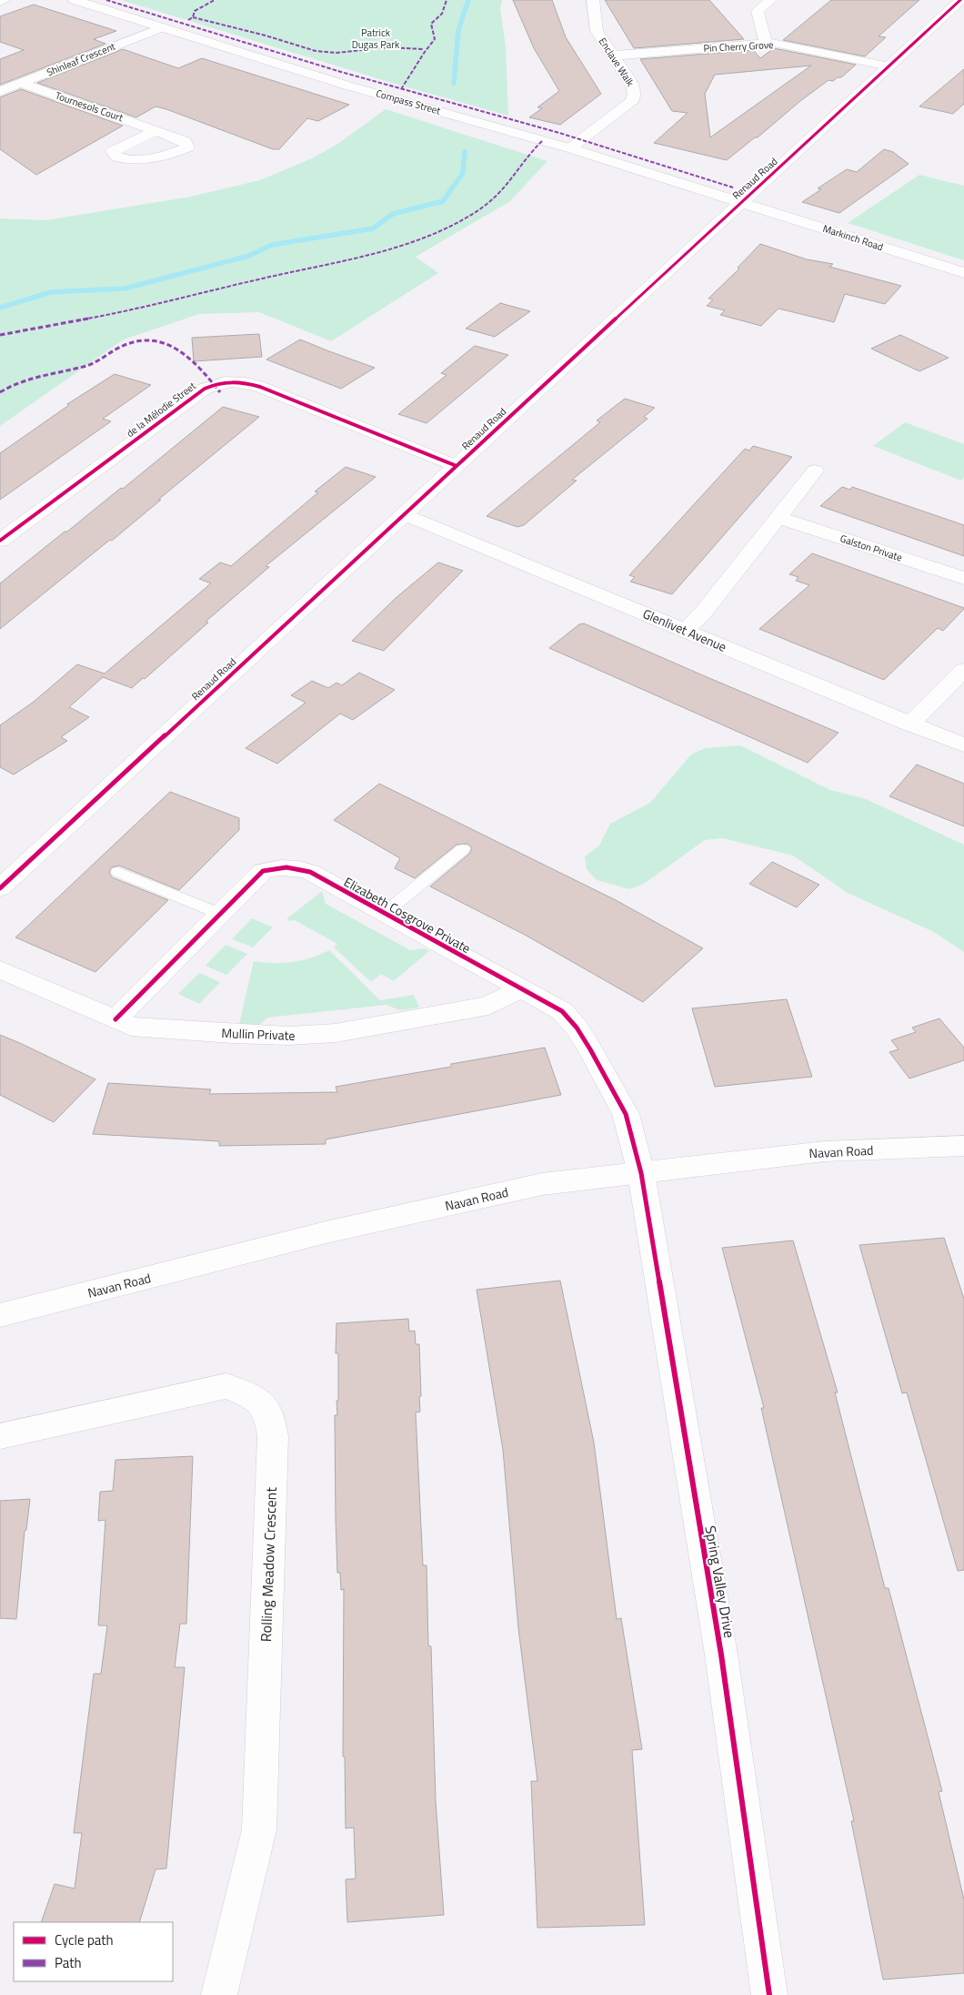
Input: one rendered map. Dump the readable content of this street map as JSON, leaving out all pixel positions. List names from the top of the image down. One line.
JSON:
{"streets":{"street":["Pin Cherry Grove","Shinleaf Crescent","Enclave Walk","Compass Street","Tournesols Court","Renaud Road","Markinch Road","de la Mélodie Street","Galston Private","Glenlivet Avenue","Elizabeth Cosgrove Private","Mullin Private","Navan Road","Rolling Meadow Crescent","Spring Valley Drive"]},"crossings":[["Pin Cherry Grove","Enclave Walk"],["Pin Cherry Grove","Renaud Road"],["Shinleaf Crescent","Compass Street"],["Shinleaf Crescent","Tournesols Court"],["Enclave Walk","Compass Street"],["Compass Street","Renaud Road"],["Compass Street","Markinch Road"],["Renaud Road","Markinch Road"],["Renaud Road","de la Mélodie Street"],["Renaud Road","Glenlivet Avenue"],["Elizabeth Cosgrove Private","Mullin Private"],["Elizabeth Cosgrove Private","Navan Road"],["Elizabeth Cosgrove Private","Spring Valley Drive"],["Navan Road","Spring Valley Drive"]],"parks":["Patrick Dugas Park"],"legend":["Cycle path","Path"]}
